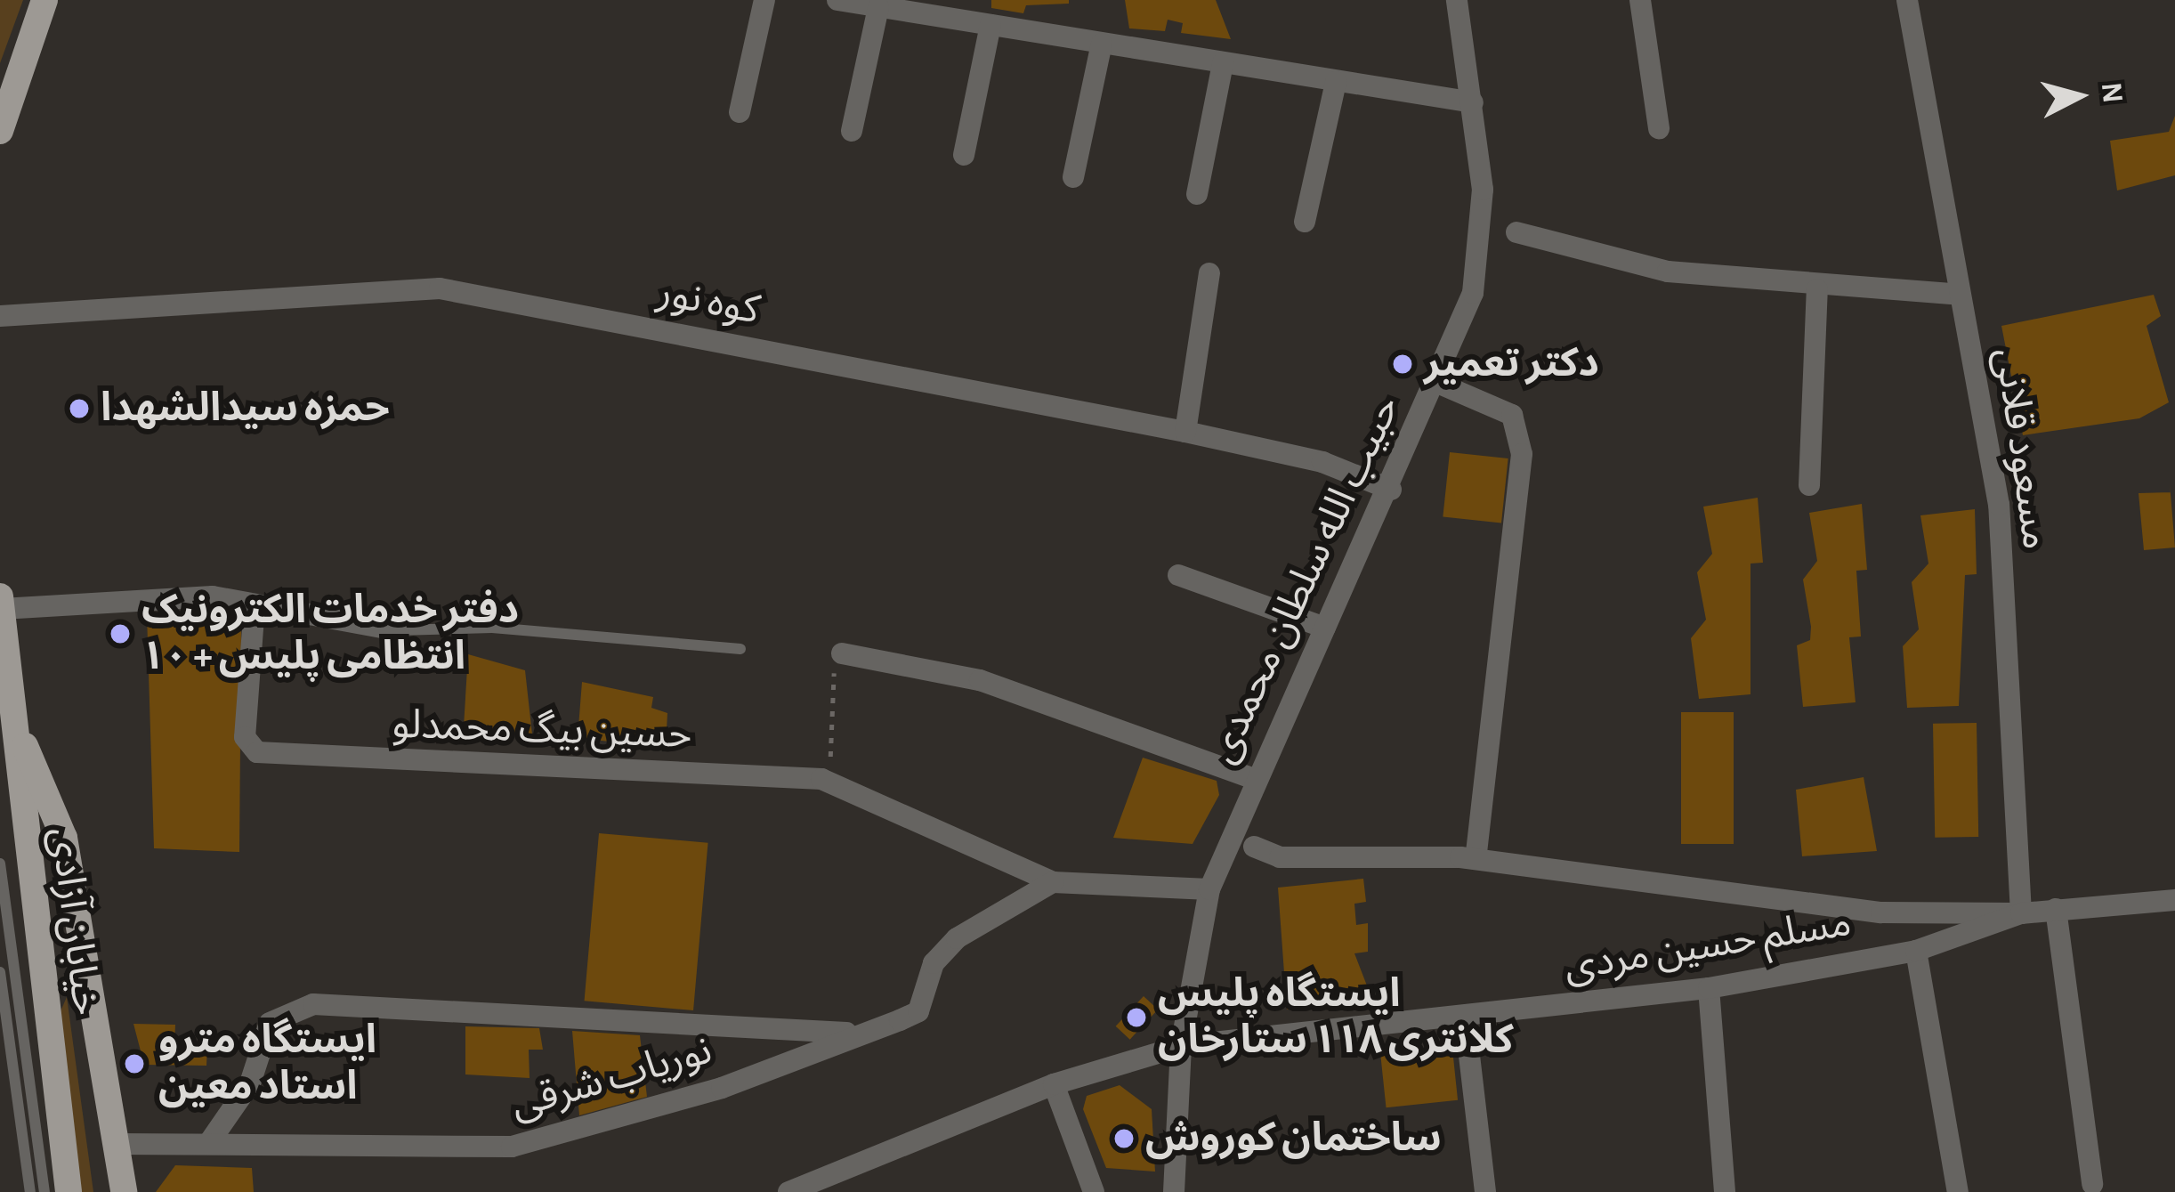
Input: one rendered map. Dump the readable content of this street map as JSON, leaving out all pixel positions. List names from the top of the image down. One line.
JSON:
{"streets":{"main road":["خیابان آزادی"],"street":["کوه نور","مسعود قلانی","حبیب الله سلطان محمدی","حسین بیگ محمدلو","مسلم حسین مردی","نوریاب شرقی"]},"crossings":[["کوه نور","حبیب الله سلطان محمدی"],["مسعود قلانی","مسلم حسین مردی"],["حبیب الله سلطان محمدی","حسین بیگ محمدلو"],["حبیب الله سلطان محمدی","مسلم حسین مردی"],["حسین بیگ محمدلو","نوریاب شرقی"]],"places":["دکتر تعمیر","حمزه سیدالشهدا","دفتر خدمات الکترونیک انتظامی پلیس + ۱۰","ایستگاه پلیس کلانتری ۱۱۸ ستارخان","ایستگاه مترو استاد معین","ساختمان کوروش"],"north":"right"}
